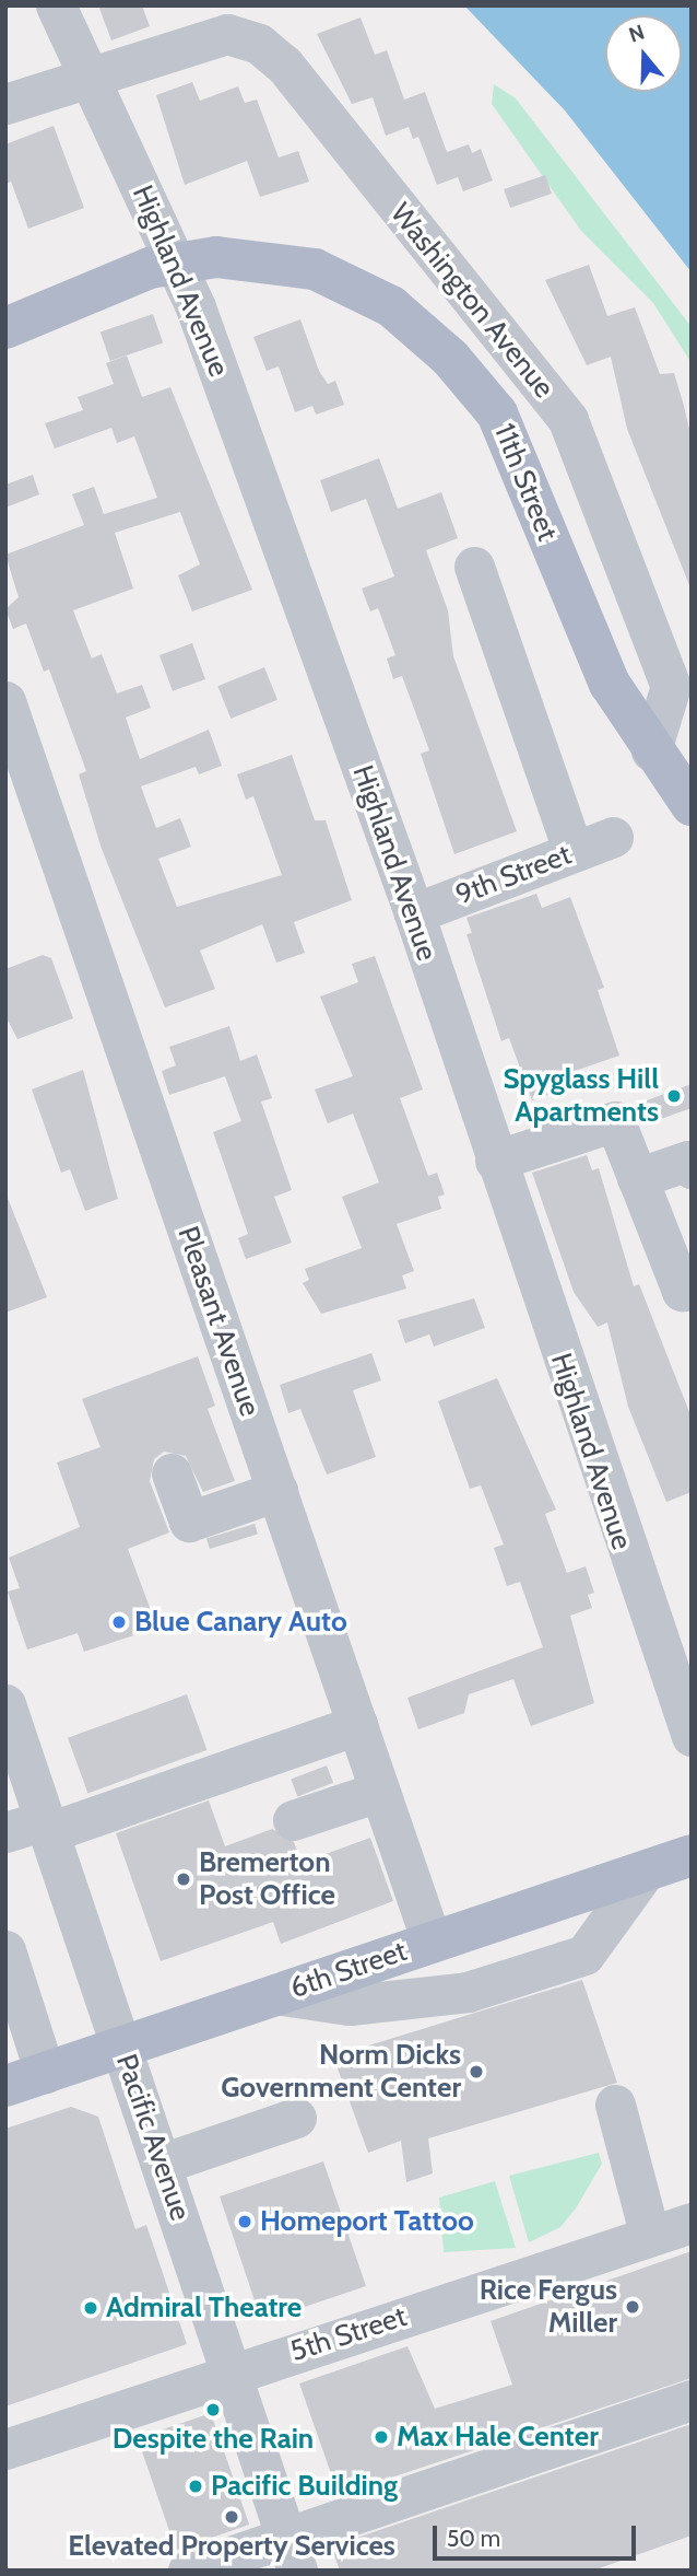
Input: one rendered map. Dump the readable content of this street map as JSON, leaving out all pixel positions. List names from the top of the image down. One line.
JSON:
{"streets":{"main road":["11th Street","6th Street"],"street":["Highland Avenue","Washington Avenue","9th Street","Pleasant Avenue","Pacific Avenue","5th Street"]},"crossings":[["Highland Avenue","Washington Avenue"],["Highland Avenue","11th Street"],["Highland Avenue","9th Street"],["Washington Avenue","11th Street"],["Pleasant Avenue","6th Street"],["6th Street","Pacific Avenue"],["Pacific Avenue","5th Street"]],"places":["Spyglass Hill Apartments","Blue Canary Auto","Bremerton Post Office","Norm Dicks Government Center","Homeport Tattoo","Rice Fergus Miller","Admiral Theatre","Despite the Rain","Max Hale Center","Pacific Building","Elevated Property Services"],"scale_bar":"50 m","north":"top"}
